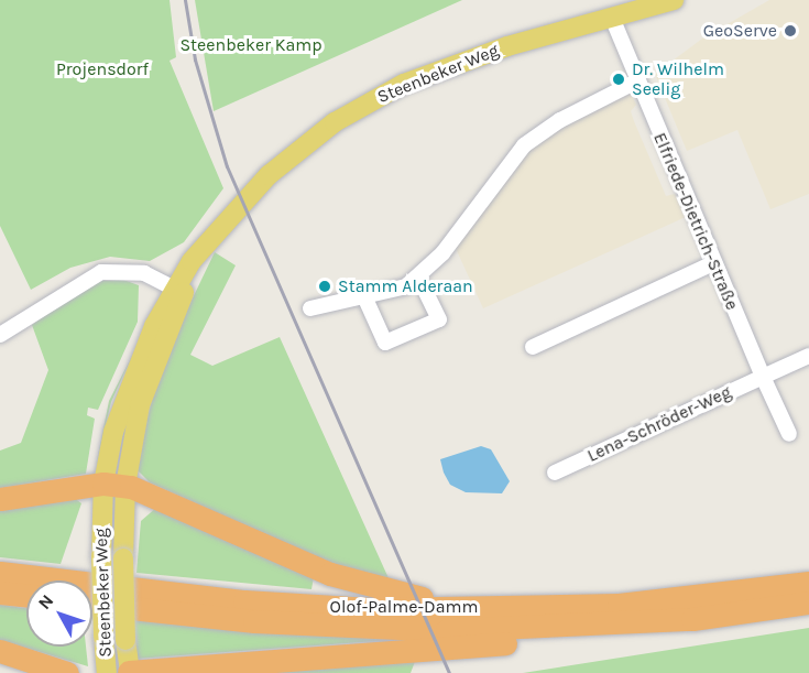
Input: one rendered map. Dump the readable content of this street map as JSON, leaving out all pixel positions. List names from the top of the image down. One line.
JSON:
{"streets":{"highway":["Olof-Palme-Damm"],"main road":["Steenbeker Weg"],"street":["Elfriede-Dietrich-Straße","Lena-Schröder-Weg"]},"crossings":[["Steenbeker Weg","Elfriede-Dietrich-Straße"],["Elfriede-Dietrich-Straße","Lena-Schröder-Weg"]],"parks":["Steenbeker Kamp","Projensdorf"],"places":["GeoServe","Dr. Wilhelm Seelig","Stamm Alderaan"],"north":"top left"}
